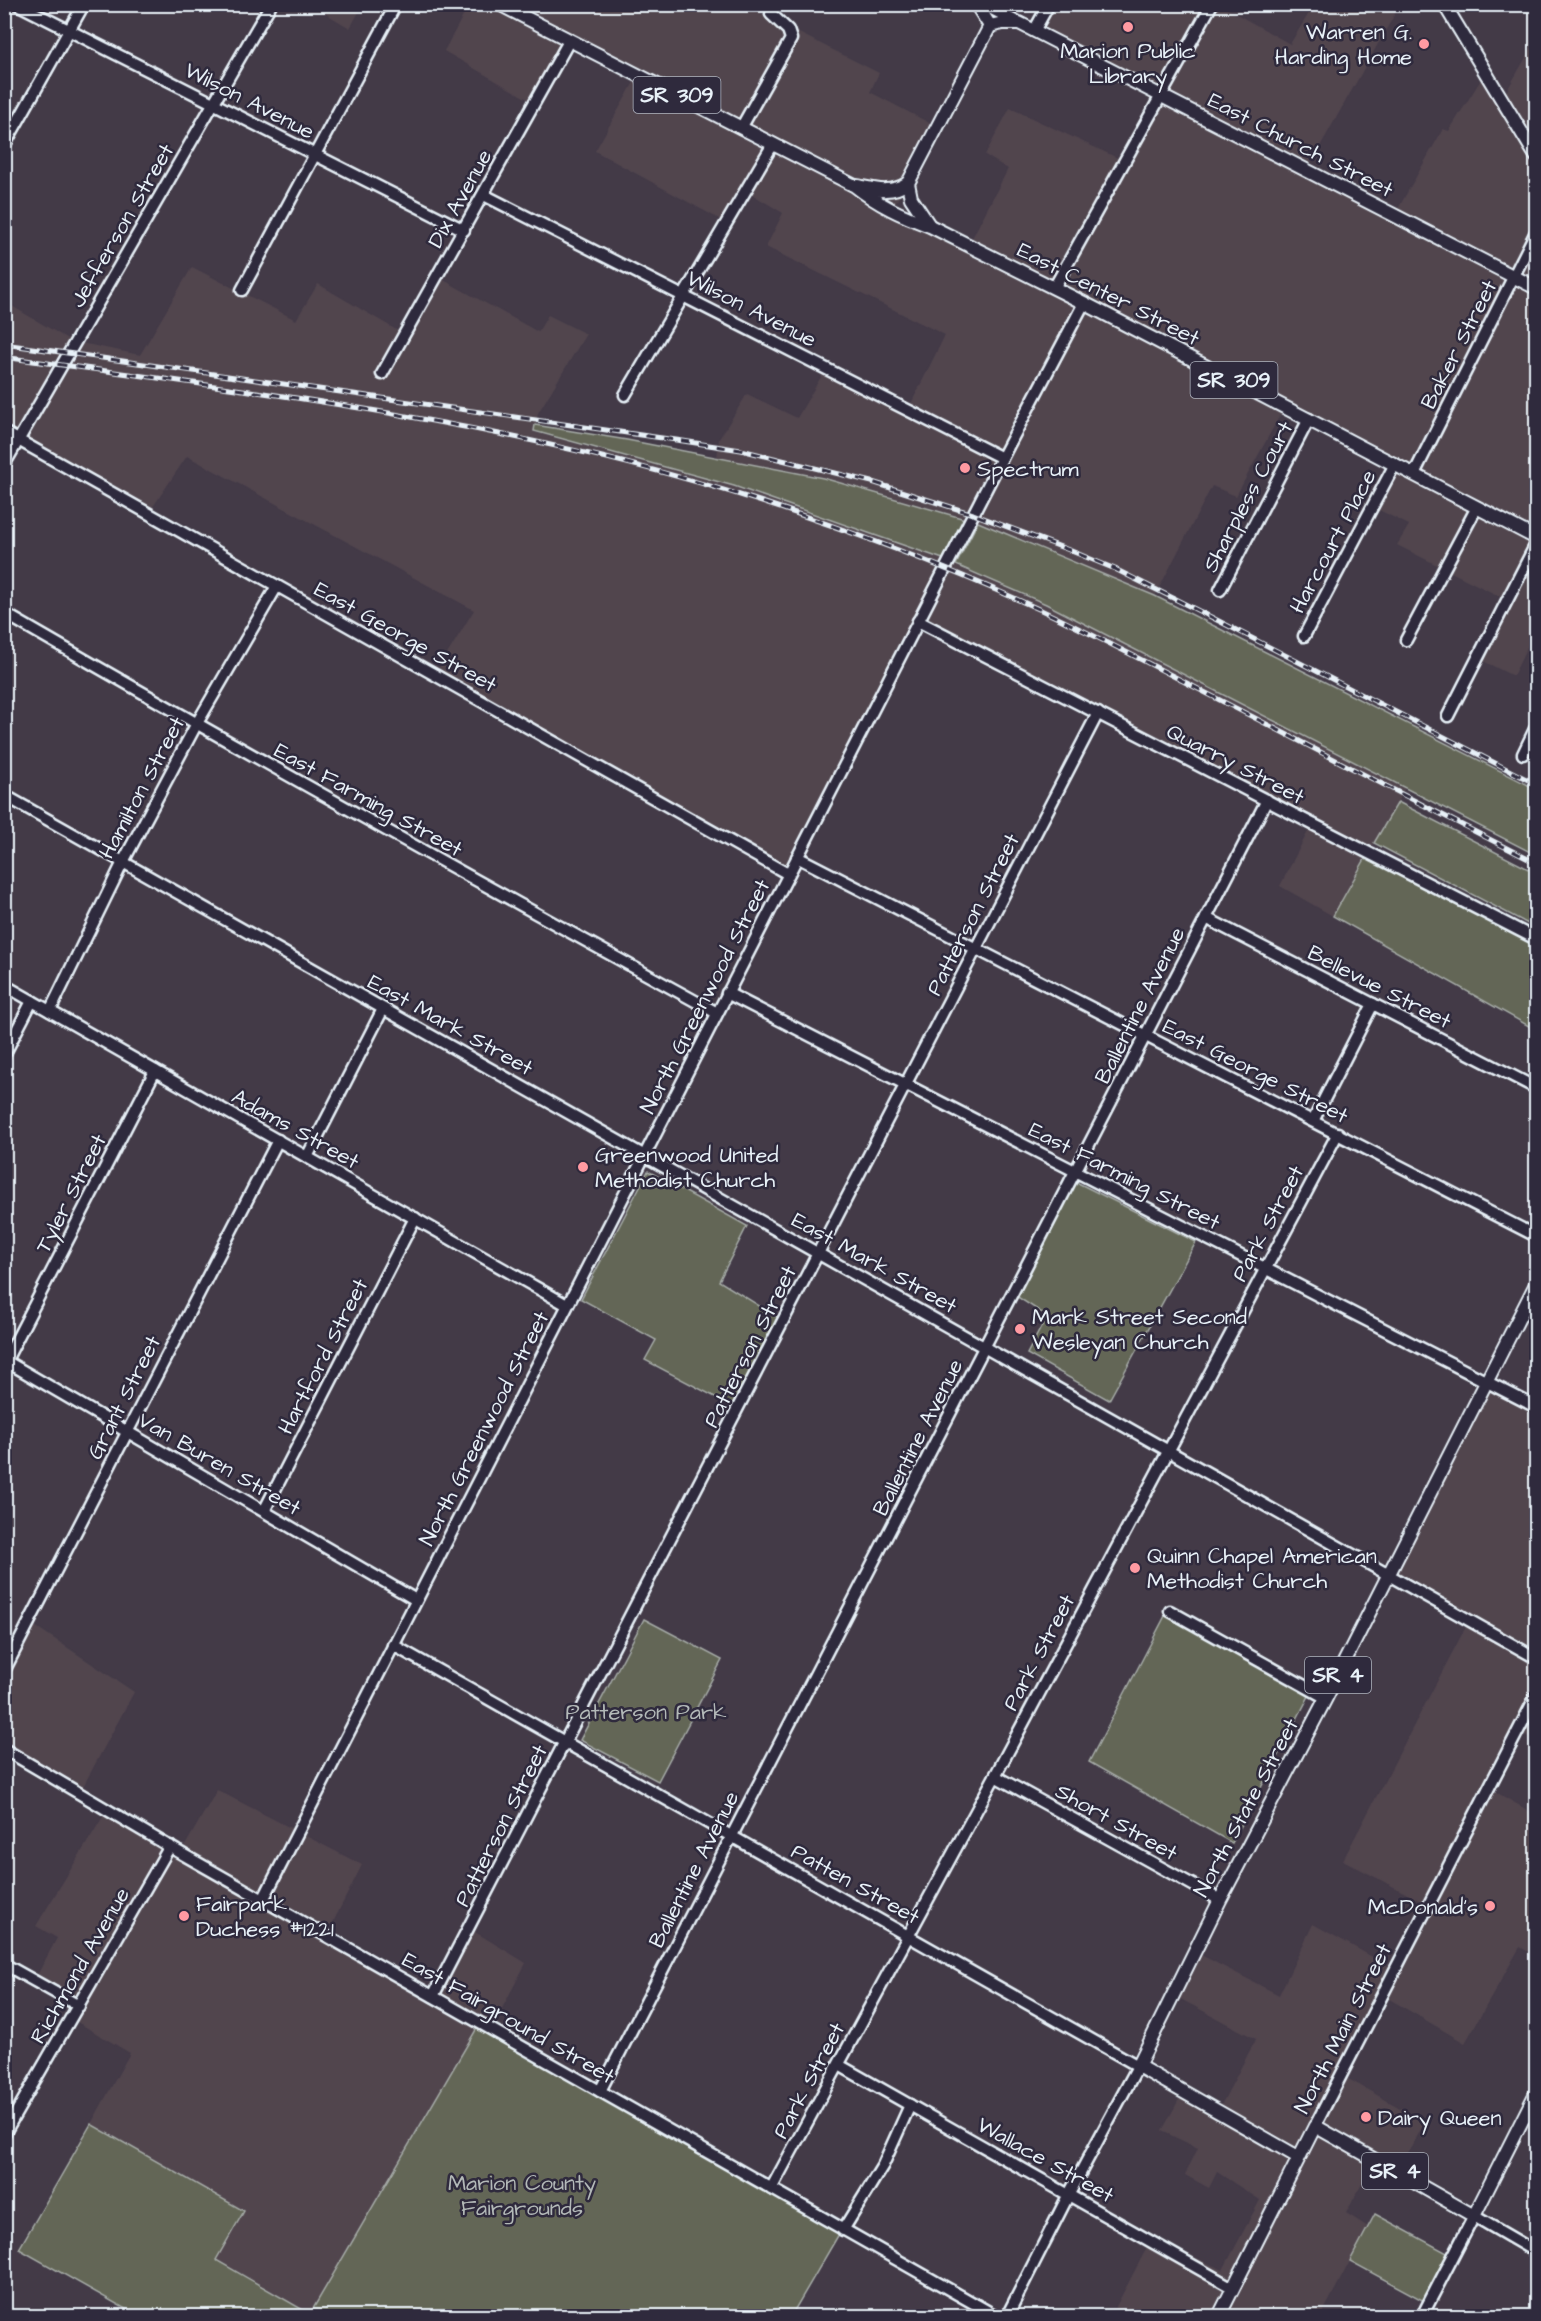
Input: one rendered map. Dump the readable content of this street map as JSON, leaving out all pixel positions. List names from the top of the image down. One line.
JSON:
{"streets":{"main road":["SR 309","East Church Street","East Center Street","SR 4","North State Street","Patten Street","North Main Street"],"street":["Wilson Avenue","Dix Avenue","Jefferson Street","Baker Street","Sharpless Court","Harcourt Place","East George Street","Quarry Street","Hamilton Street","East Farming Street","Patterson Street","Bellevue Street","North Greenwood Street","Ballentine Avenue","East Mark Street","Adams Street","Tyler Street","Park Street","Hartford Street","Grant Street","Van Buren Street","Short Street","Richmond Avenue","East Fairground Street","Wallace Street"]},"crossings":[["SR 309","East Center Street"],["Wilson Avenue","Dix Avenue"],["Wilson Avenue","Jefferson Street"],["Wilson Avenue","North Greenwood Street"],["East Church Street","Baker Street"],["Dix Avenue","East Center Street"],["Jefferson Street","East George Street"],["East Center Street","Baker Street"],["East Center Street","Sharpless Court"],["East Center Street","Harcourt Place"],["East Center Street","North Greenwood Street"],["East George Street","Hamilton Street"],["East George Street","Patterson Street"],["East George Street","North Greenwood Street"],["East George Street","Ballentine Avenue"],["East George Street","Park Street"],["Quarry Street","Patterson Street"],["Quarry Street","North Greenwood Street"],["Quarry Street","Ballentine Avenue"],["Hamilton Street","East Farming Street"],["Hamilton Street","East Mark Street"],["Hamilton Street","Adams Street"],["East Farming Street","Patterson Street"],["East Farming Street","North Greenwood Street"],["East Farming Street","Ballentine Avenue"],["East Farming Street","Park Street"],["East Farming Street","North State Street"],["Patterson Street","East Mark Street"],["Patterson Street","Patten Street"],["Patterson Street","East Fairground Street"],["Bellevue Street","Ballentine Avenue"],["North Greenwood Street","East Mark Street"],["North Greenwood Street","Adams Street"],["North Greenwood Street","Van Buren Street"],["North Greenwood Street","Patten Street"],["North Greenwood Street","East Fairground Street"],["Ballentine Avenue","East Mark Street"],["Ballentine Avenue","Patten Street"],["Ballentine Avenue","East Fairground Street"],["East Mark Street","Park Street"],["East Mark Street","North State Street"],["Adams Street","Tyler Street"],["Adams Street","Hartford Street"],["Adams Street","Grant Street"],["Tyler Street","Van Buren Street"],["Park Street","Short Street"],["Park Street","Patten Street"],["Park Street","East Fairground Street"],["Park Street","Wallace Street"],["Hartford Street","Van Buren Street"],["Grant Street","Van Buren Street"],["SR 4","North Main Street"],["North State Street","Short Street"],["North State Street","Patten Street"],["North State Street","Wallace Street"],["Patten Street","North Main Street"],["Richmond Avenue","East Fairground Street"],["North Main Street","Wallace Street"]],"parks":["Patterson Park","Marion County Fairgrounds"],"places":["Marion Public Library","Warren G. Harding Home","Spectrum","Greenwood United Methodist Church","Mark Street Second Wesleyan Church","Quinn Chapel American Methodist Church","McDonald's","Fairpark Duchess #1221","Dairy Queen"]}
